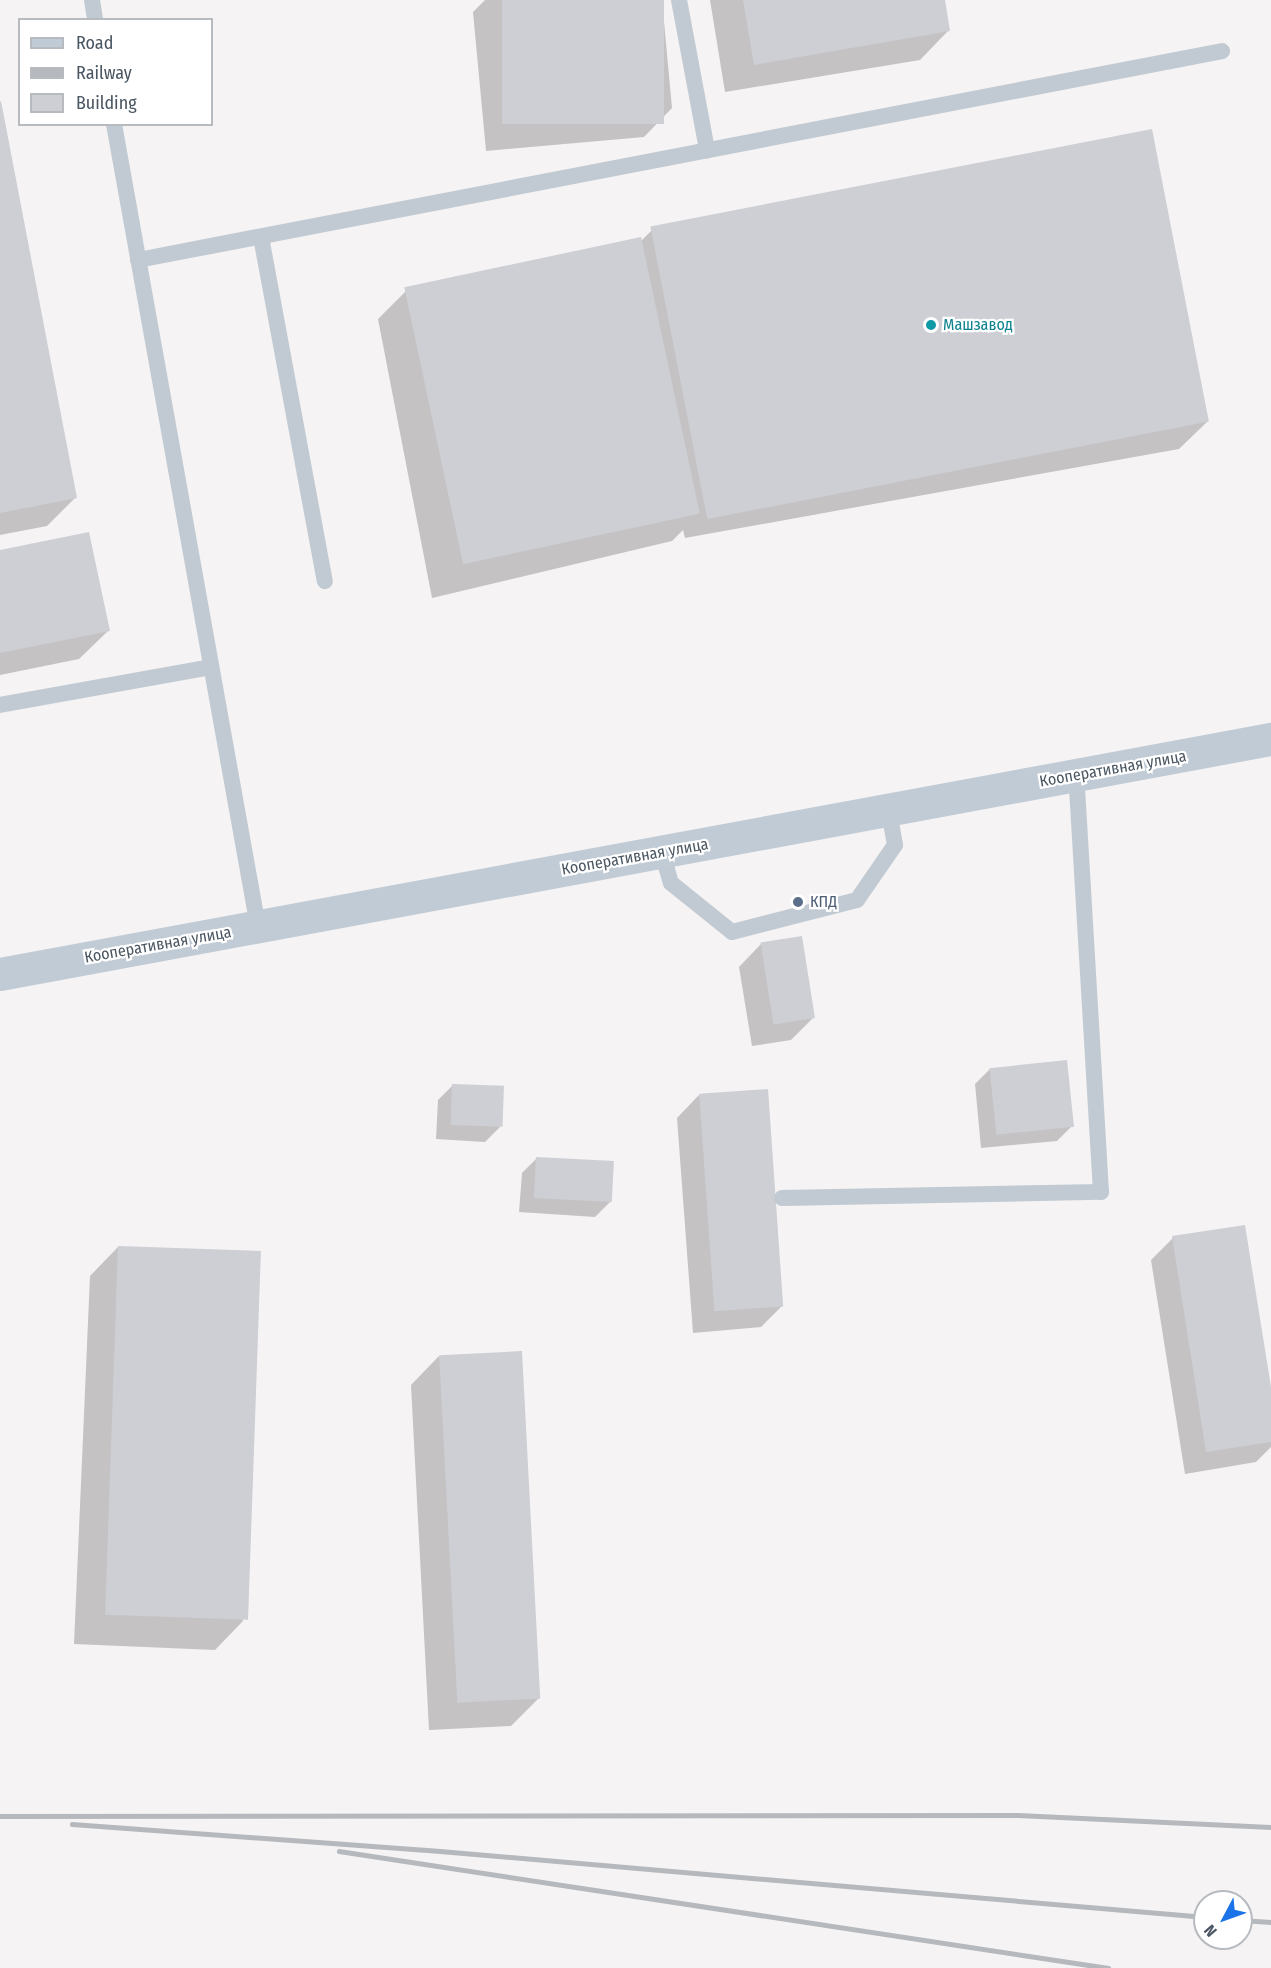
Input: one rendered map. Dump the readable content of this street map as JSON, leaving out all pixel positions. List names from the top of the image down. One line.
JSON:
{"streets":{"main road":["Кооперативная улица"]},"places":["Машзавод","КПД"],"legend":["Road","Railway","Building"],"north":"bottom left"}
